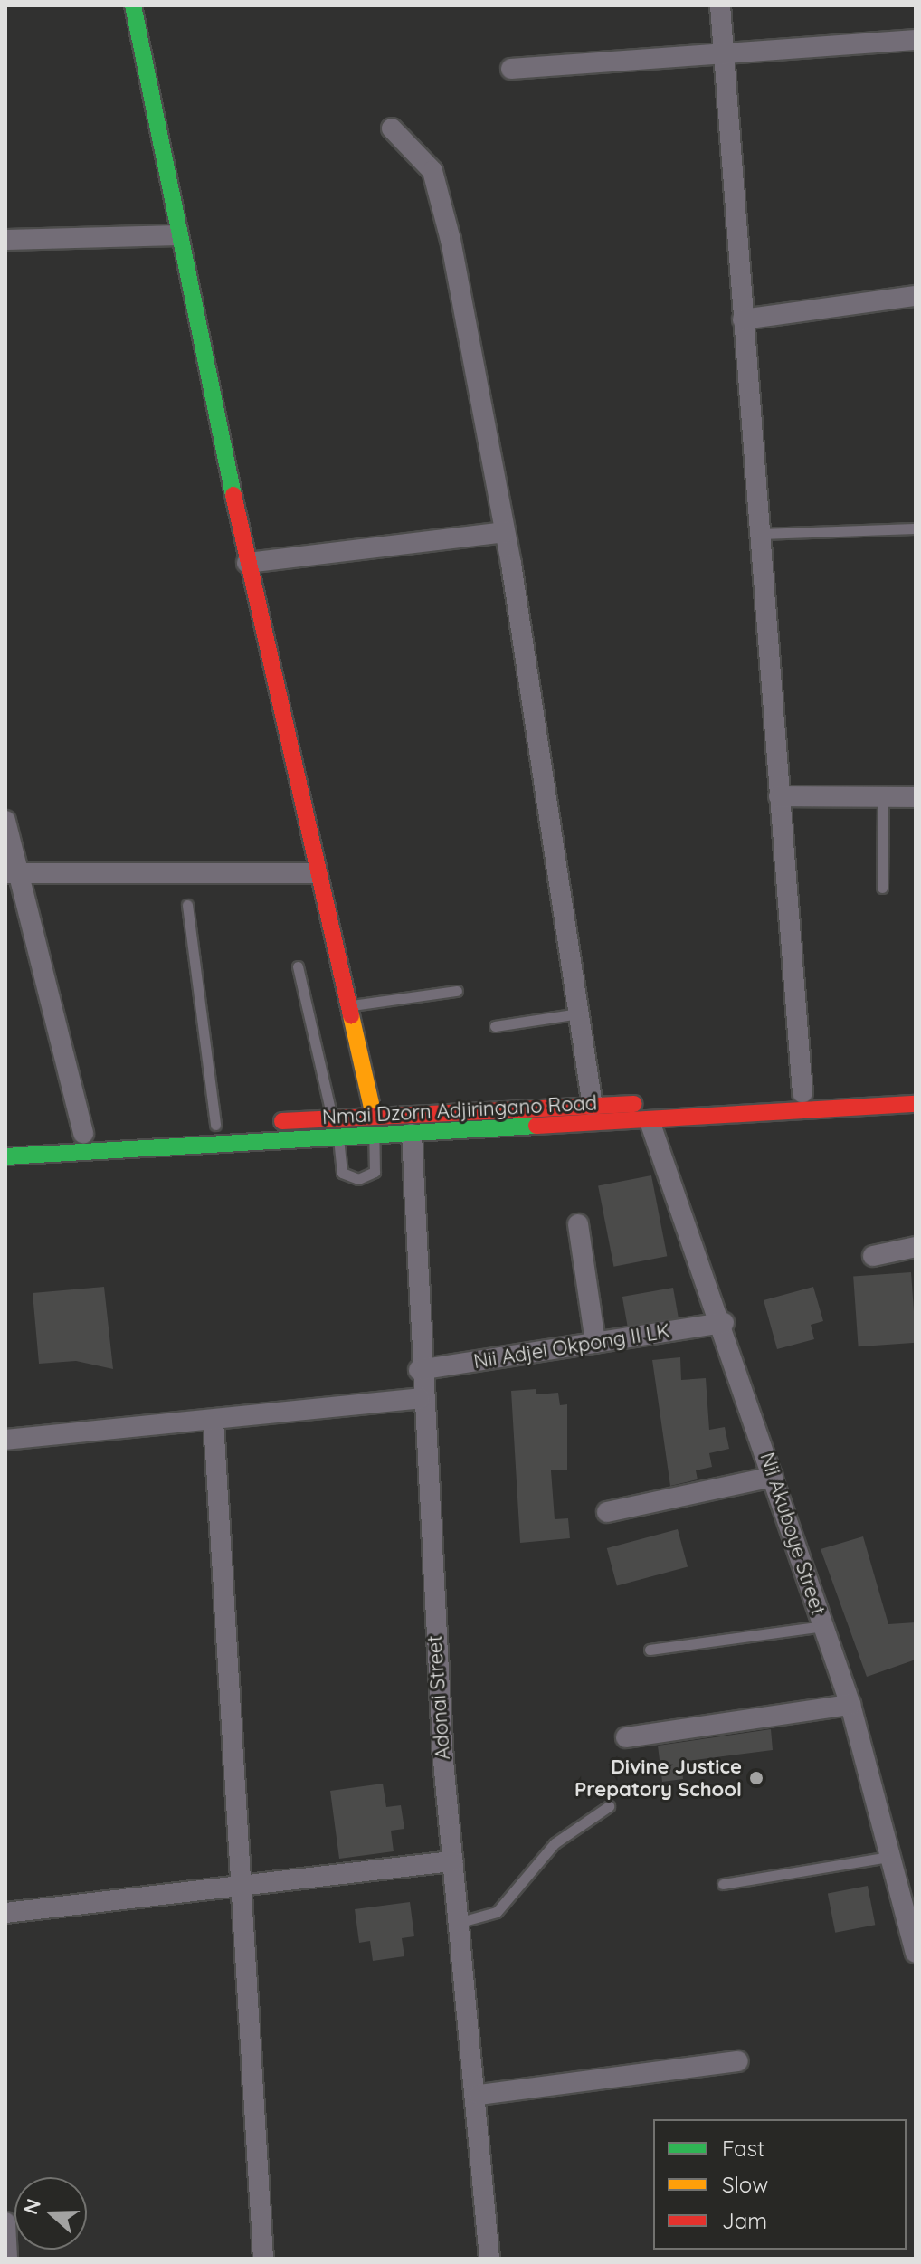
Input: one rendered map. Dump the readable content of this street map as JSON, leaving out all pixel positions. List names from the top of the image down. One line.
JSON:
{"streets":{"main road":["Nmai Dzorn Adjiringano Road"],"street":["Nii Adjei Okpong II LK","Nii Akuboye Street","Adonai Street"]},"crossings":[["Nmai Dzorn Adjiringano Road","Nii Akuboye Street"],["Nmai Dzorn Adjiringano Road","Adonai Street"],["Nii Adjei Okpong II LK","Nii Akuboye Street"],["Nii Adjei Okpong II LK","Adonai Street"]],"places":["Divine Justice Prepatory School"],"legend":["Fast","Slow","Jam"],"north":"left"}
